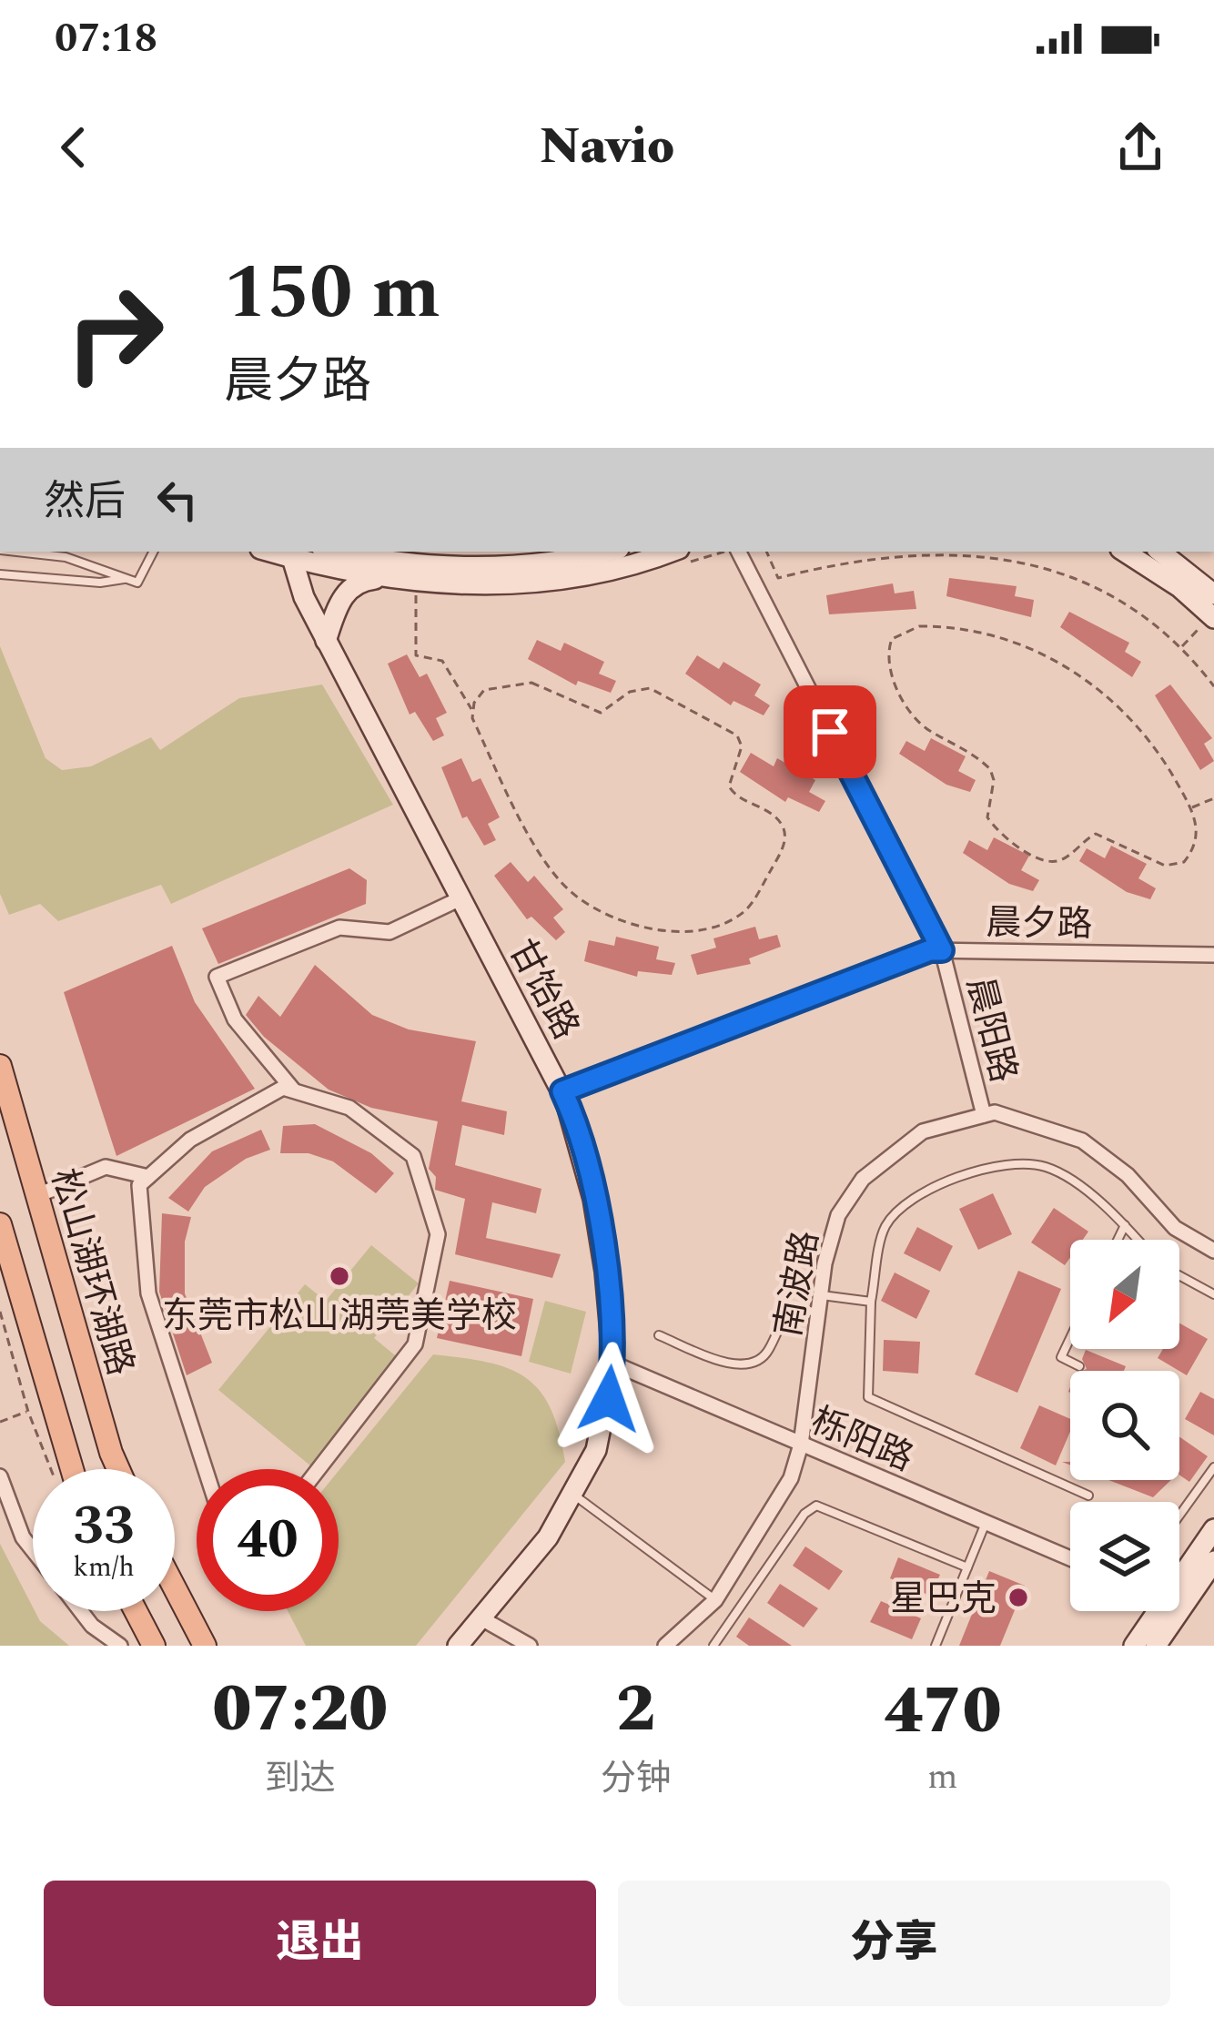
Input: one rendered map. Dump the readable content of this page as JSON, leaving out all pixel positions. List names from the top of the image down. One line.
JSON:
{"streets":{"main road":["松山湖环湖路"],"street":["晨夕路","甘饴路","晨阳路","南波路","栎阳路"]},"crossings":[["晨夕路","甘饴路"],["晨夕路","晨阳路"],["甘饴路","栎阳路"],["晨阳路","南波路"],["南波路","栎阳路"]],"places":["东莞市松山湖莞美学校","星巴克"],"north":"bottom left","page":{"status":"07:18","header":"Navio","turn":["150 m","晨夕路"],"then":"然后","speed":"33 km/h","limit":"40","eta":["07:20","到达","2","分钟","470","m"],"buttons":["退出","分享"]}}
